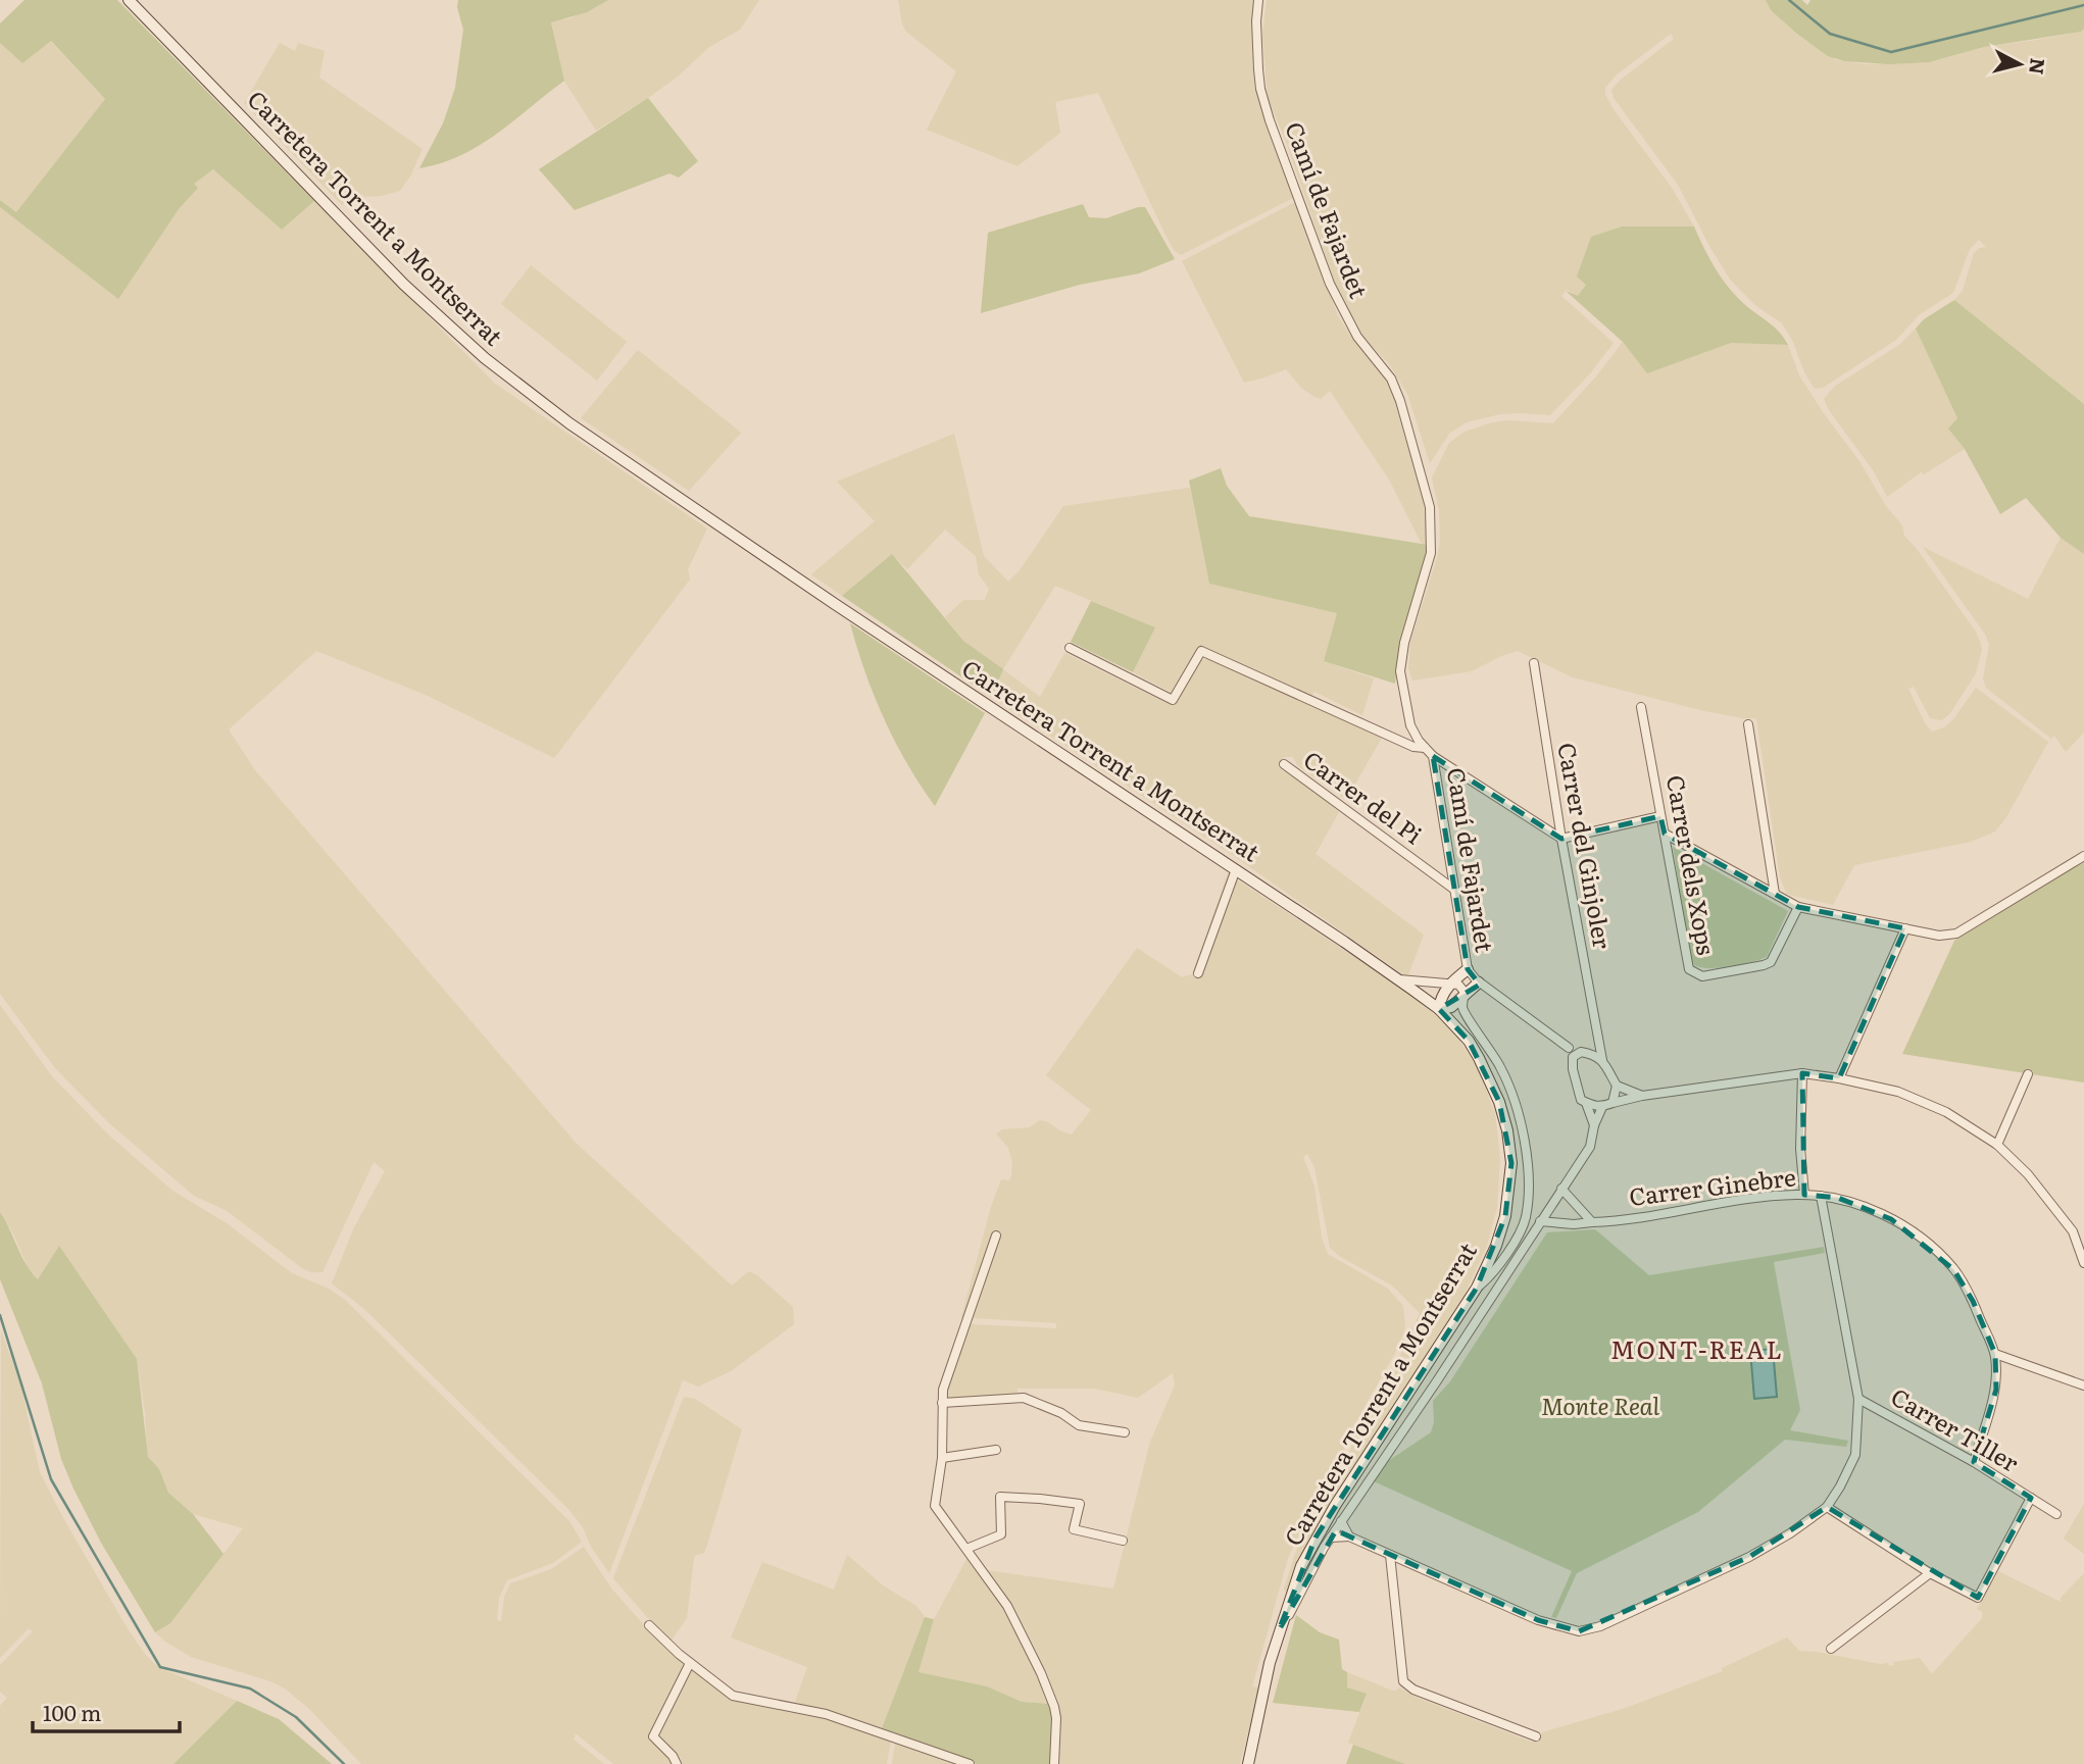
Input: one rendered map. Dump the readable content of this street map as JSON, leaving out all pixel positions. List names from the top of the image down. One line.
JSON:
{"streets":{"main road":["Carretera Torrent a Montserrat"],"street":["Camí de Fajardet","Carrer del Pi","Carrer del Ginjoler","Carrer dels Xops","Carrer Ginebre","Carrer Tiller"]},"crossings":[["Camí de Fajardet","Carrer del Pi"],["Camí de Fajardet","Carrer del Ginjoler"],["Carrer Ginebre","Carrer Tiller"]],"districts":["MONT-REAL"],"parks":["Monte Real"],"scale_bar":"100 m","north":"right"}
